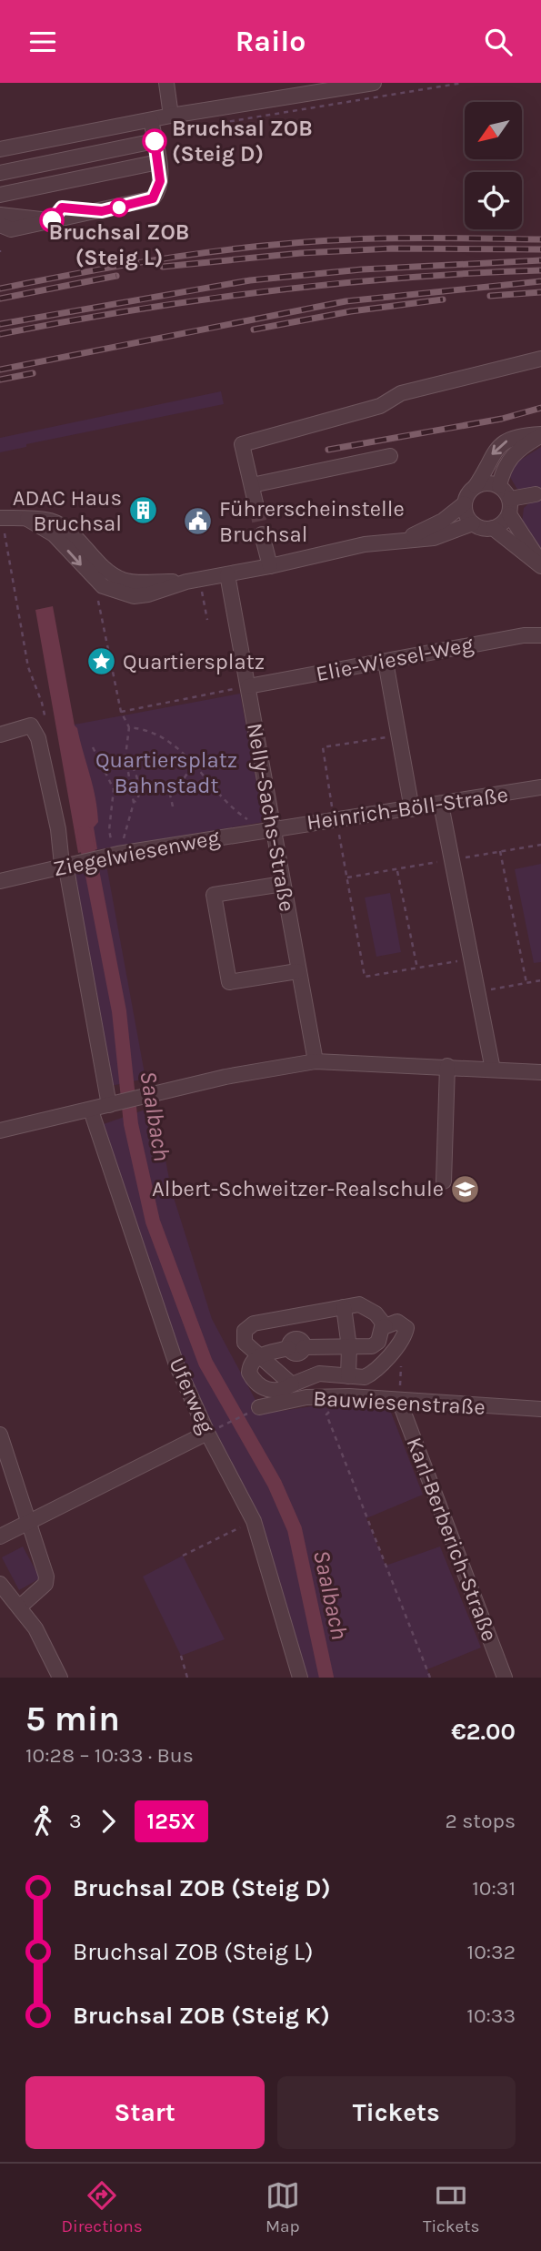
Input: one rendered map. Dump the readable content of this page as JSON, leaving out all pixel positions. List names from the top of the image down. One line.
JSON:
{"streets":{"street":["Elie-Wiesel-Weg","Heinrich-Böll-Straße","Nelly-Sachs-Straße","Ziegelwiesenweg","Uferweg","Bauwiesenstraße","Karl-Berberich-Straße"]},"crossings":[["Elie-Wiesel-Weg","Nelly-Sachs-Straße"],["Heinrich-Böll-Straße","Nelly-Sachs-Straße"],["Heinrich-Böll-Straße","Ziegelwiesenweg"],["Nelly-Sachs-Straße","Ziegelwiesenweg"],["Bauwiesenstraße","Karl-Berberich-Straße"]],"water":["Saalbach"],"parks":["Quartiersplatz Bahnstadt"],"places":{"other":["Bruchsal ZOB (Steig D)","Bruchsal ZOB (Steig L)"],"building":["ADAC Haus Bruchsal"],"public building":["Führerscheinstelle Bruchsal"],"place":["Quartiersplatz"],"school or university":["Albert-Schweitzer-Realschule"]},"lines":["bus line 125X"],"north":"bottom left","page":{"header":"Railo","heading":["5 min","10:28 – 10:33 · Bus","€2.00"],"legs":["3","125X","2 stops"],"list":[{"name":"Bruchsal ZOB (Steig D)","value":"10:31"},{"name":"Bruchsal ZOB (Steig L)","value":"10:32"},{"name":"Bruchsal ZOB (Steig K)","value":"10:33"}],"buttons":["Start","Tickets"],"tabs":["Directions","Map","Tickets"]}}
